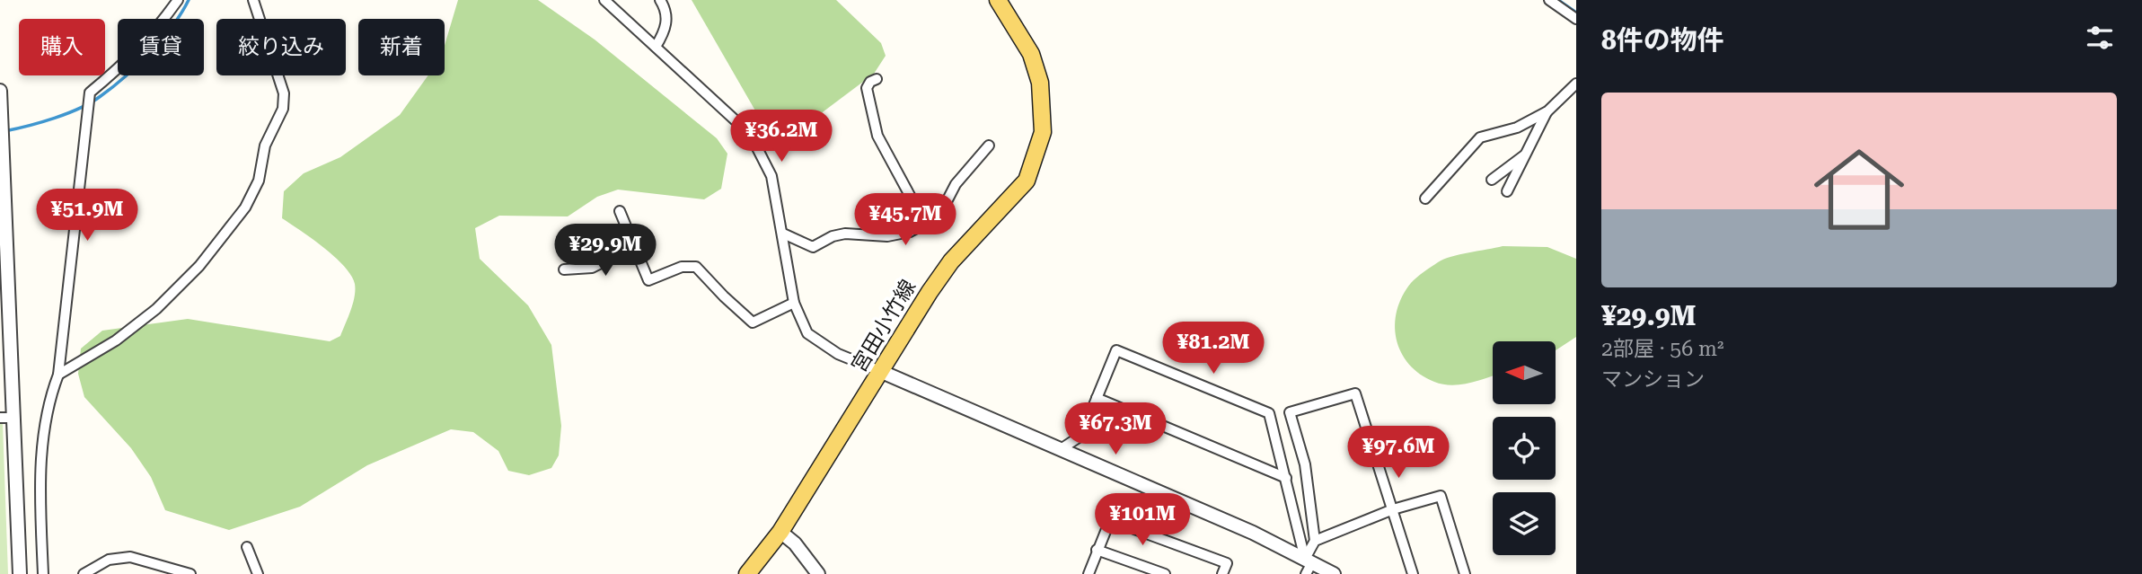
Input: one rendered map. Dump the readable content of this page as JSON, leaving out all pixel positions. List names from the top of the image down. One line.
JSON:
{"streets":{"main road":["宮田小竹線"]},"north":"left","page":{"heading":"8件の物件","chip":["購入","賃貸","絞り込み","新着"],"list":[{"name":"¥29.9M","note":"2部屋 · 56 m² · マンション"}],"price":["¥36.2M","¥51.9M","¥45.7M","¥29.9M","¥81.2M","¥67.3M","¥97.6M","¥101M"]}}
